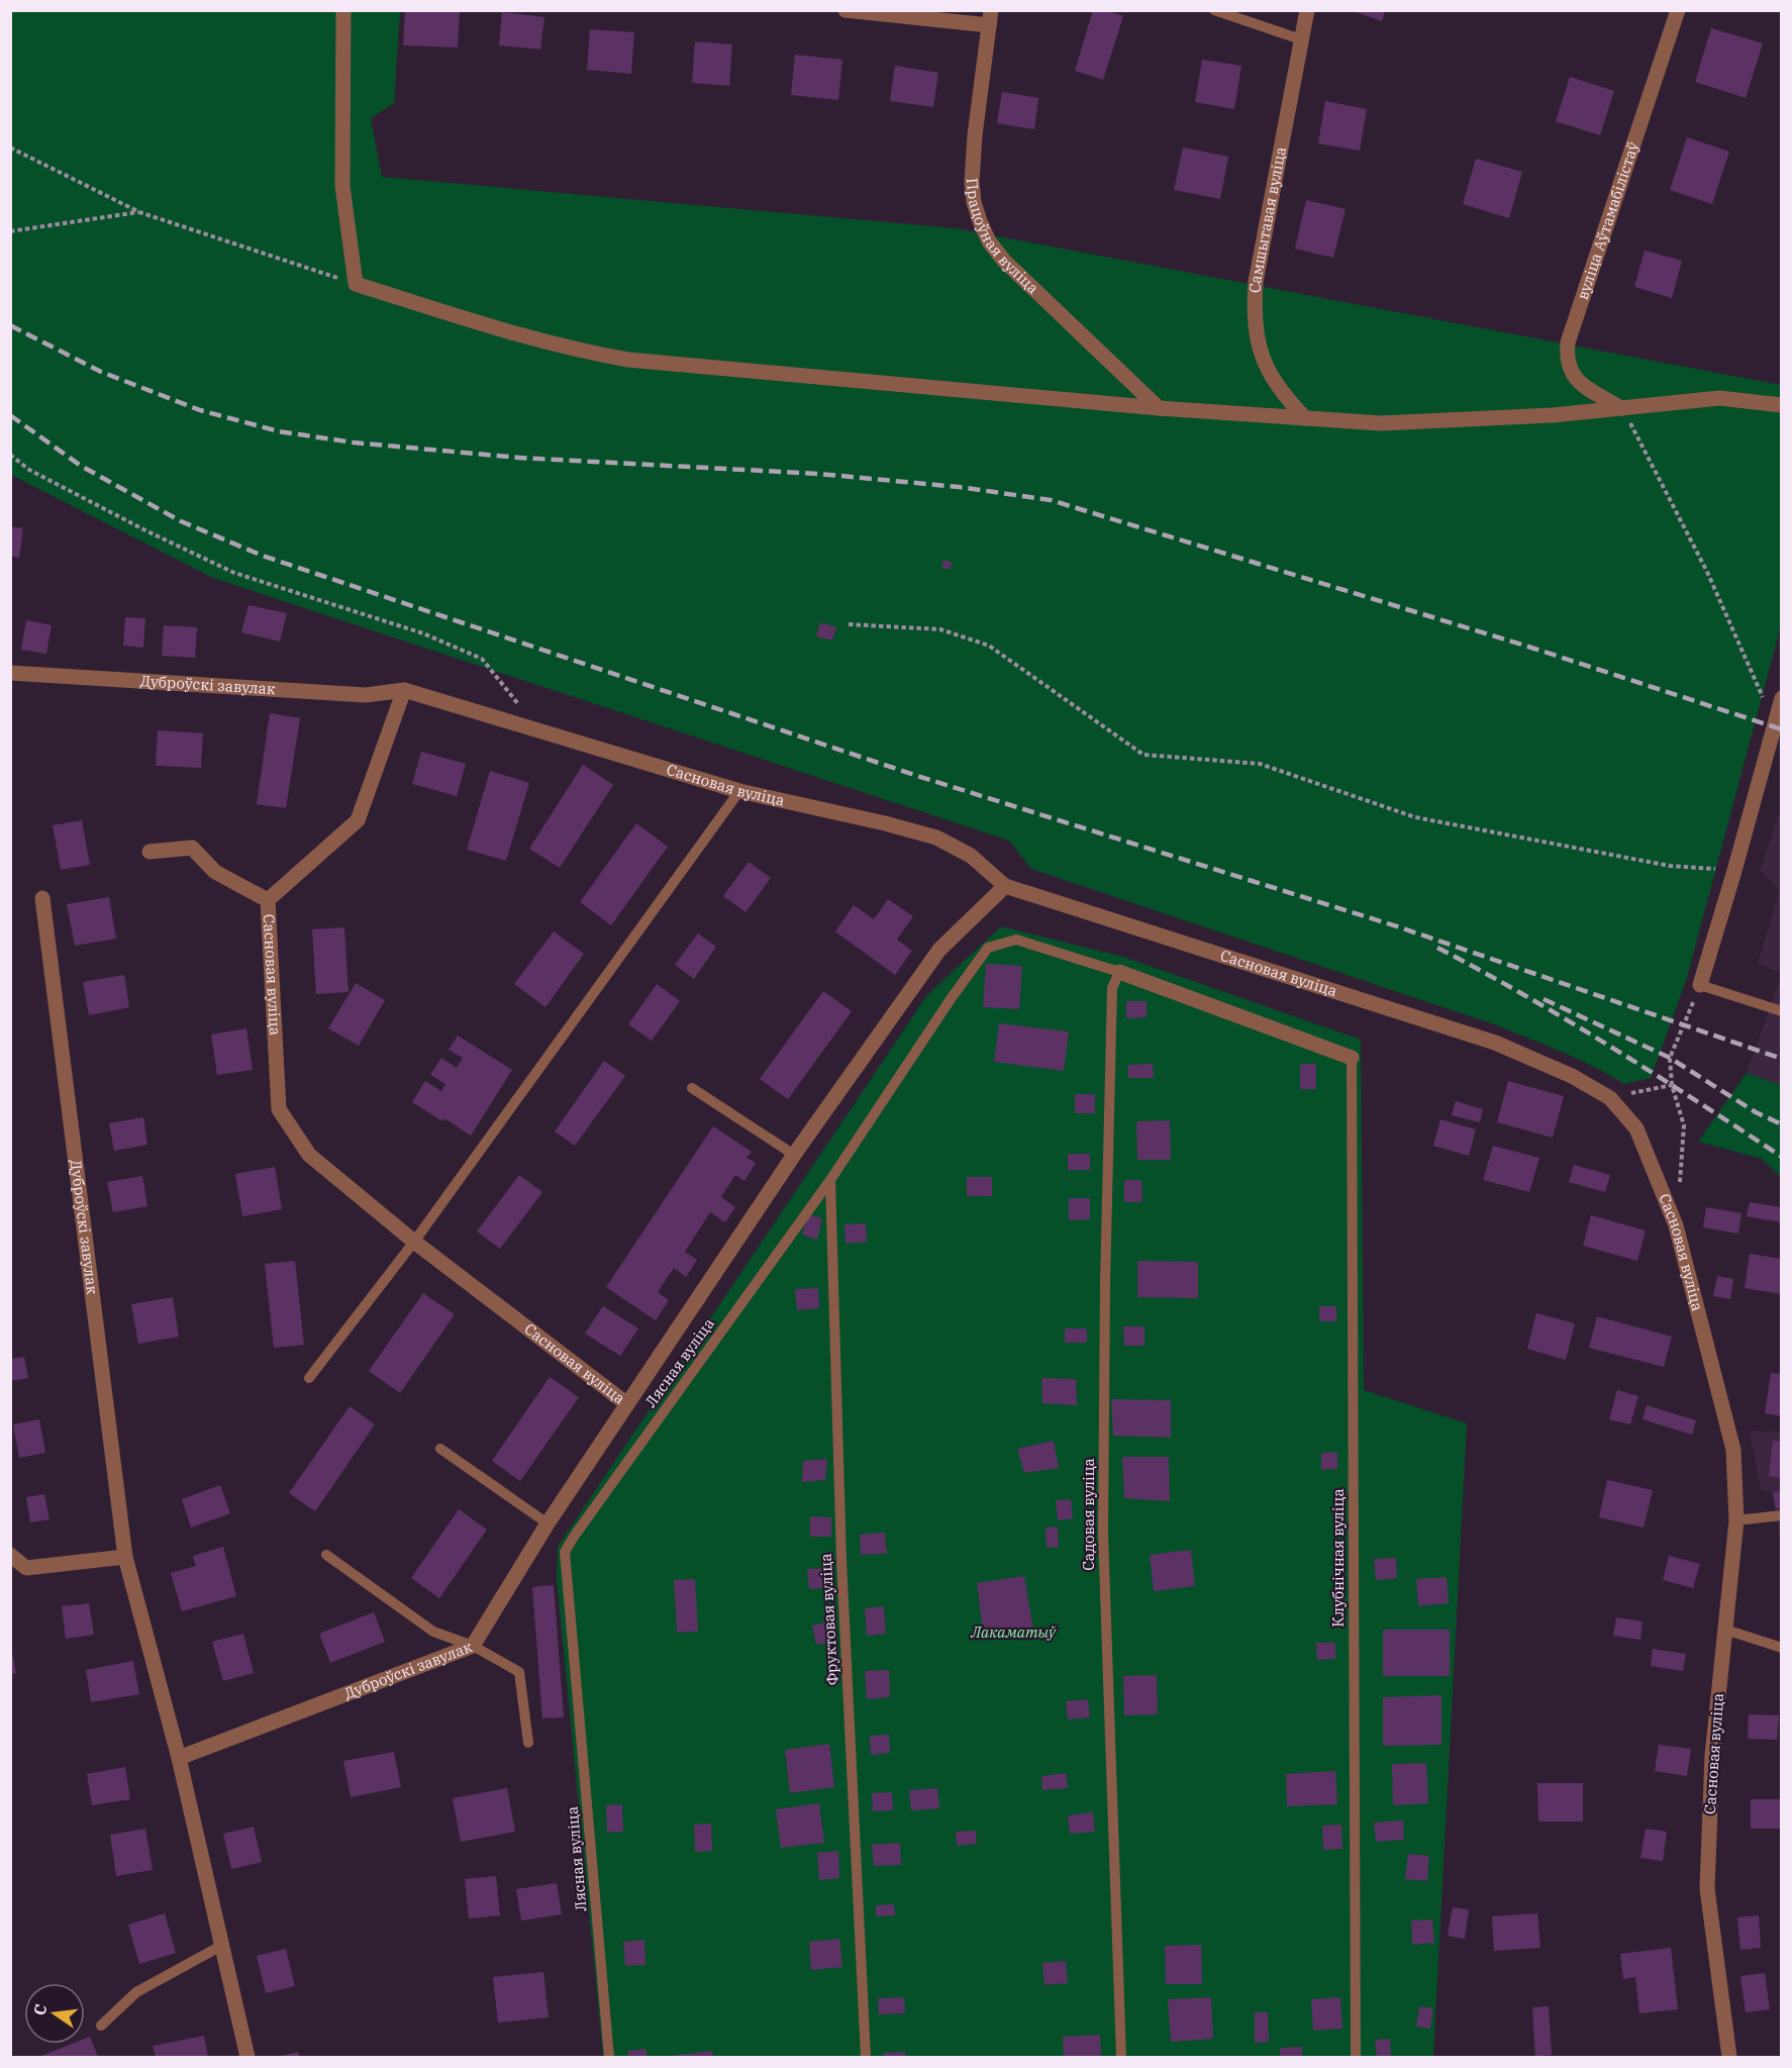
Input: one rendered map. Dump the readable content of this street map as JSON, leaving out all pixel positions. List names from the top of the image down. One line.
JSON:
{"streets":{"street":["вуліца Аўтамабілістаў","Самшытавая вуліца","Працоўная вуліца","Дуброўскі завулак","Сасновая вуліца"],"lane":["Лясная вуліца","Садовая вуліца","Клубнічная вуліца","Фруктовая вуліца"]},"crossings":[["Дуброўскі завулак","Сасновая вуліца"],["Лясная вуліца","Садовая вуліца"],["Лясная вуліца","Фруктовая вуліца"]],"parks":["Лакаматыў"],"north":"left"}
